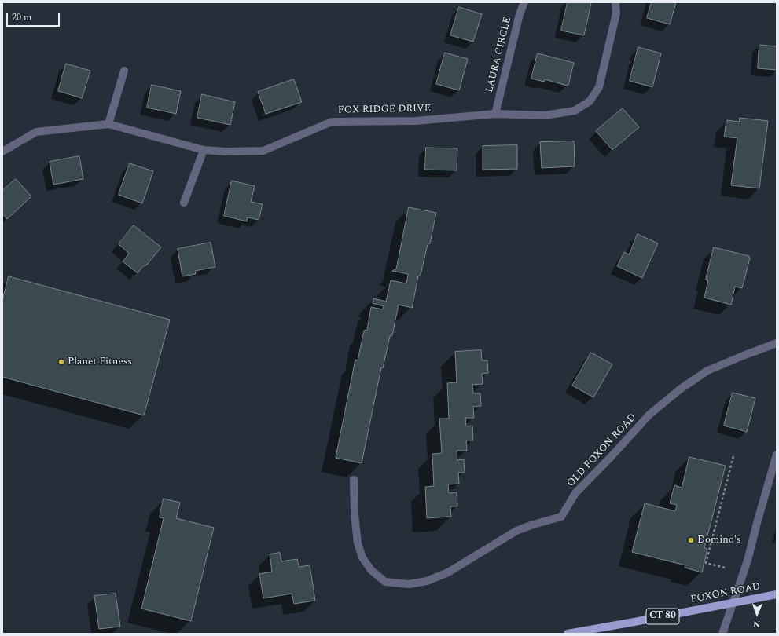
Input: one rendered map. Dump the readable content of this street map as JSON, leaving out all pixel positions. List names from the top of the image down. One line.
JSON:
{"streets":{"main road":["FOXON ROAD","CT 80"],"street":["LAURA CIRCLE","FOX RIDGE DRIVE","OLD FOXON ROAD"]},"crossings":[["LAURA CIRCLE","FOX RIDGE DRIVE"]],"places":["Planet Fitness","Domino's"],"scale_bar":"20 m","north":"bottom"}
